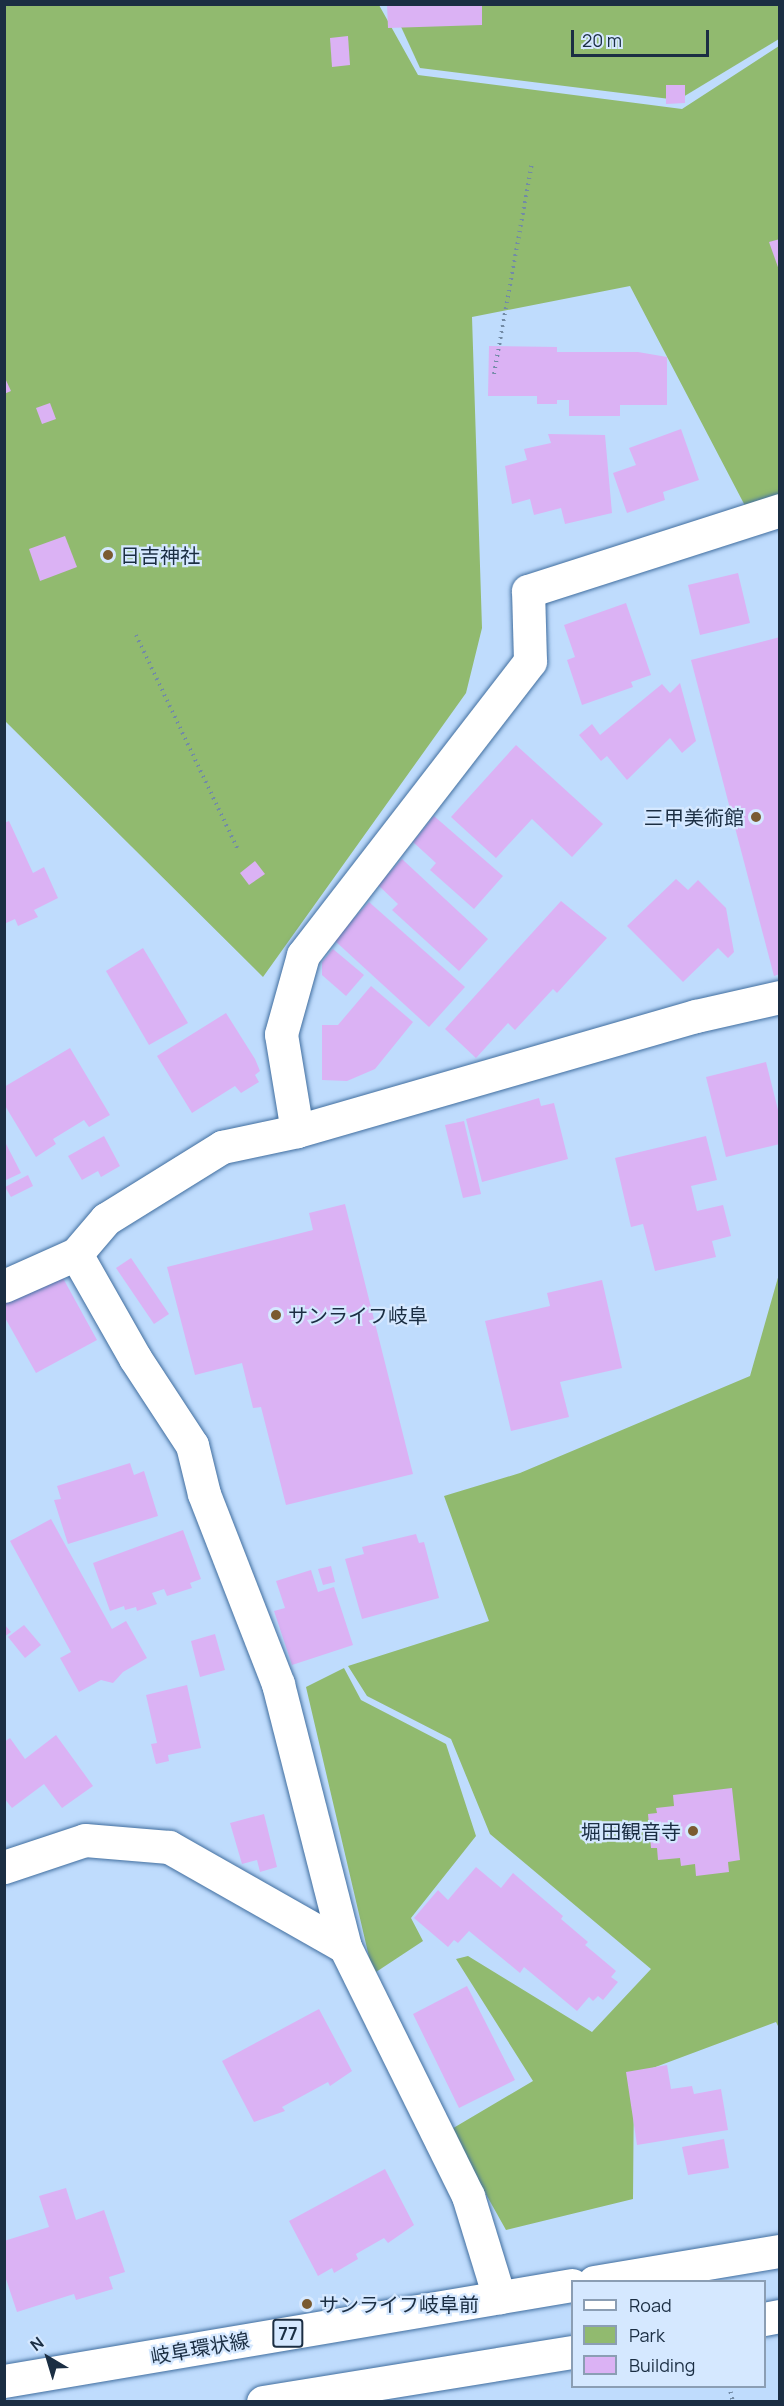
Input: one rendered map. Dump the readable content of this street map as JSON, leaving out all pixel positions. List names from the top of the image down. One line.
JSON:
{"streets":{"street":["77","岐阜環状線"]},"places":["日吉神社","三甲美術館","サンライフ岐阜","堀田観音寺","サンライフ岐阜前"],"legend":["Road","Park","Building"],"scale_bar":"20 m","north":"top left"}
